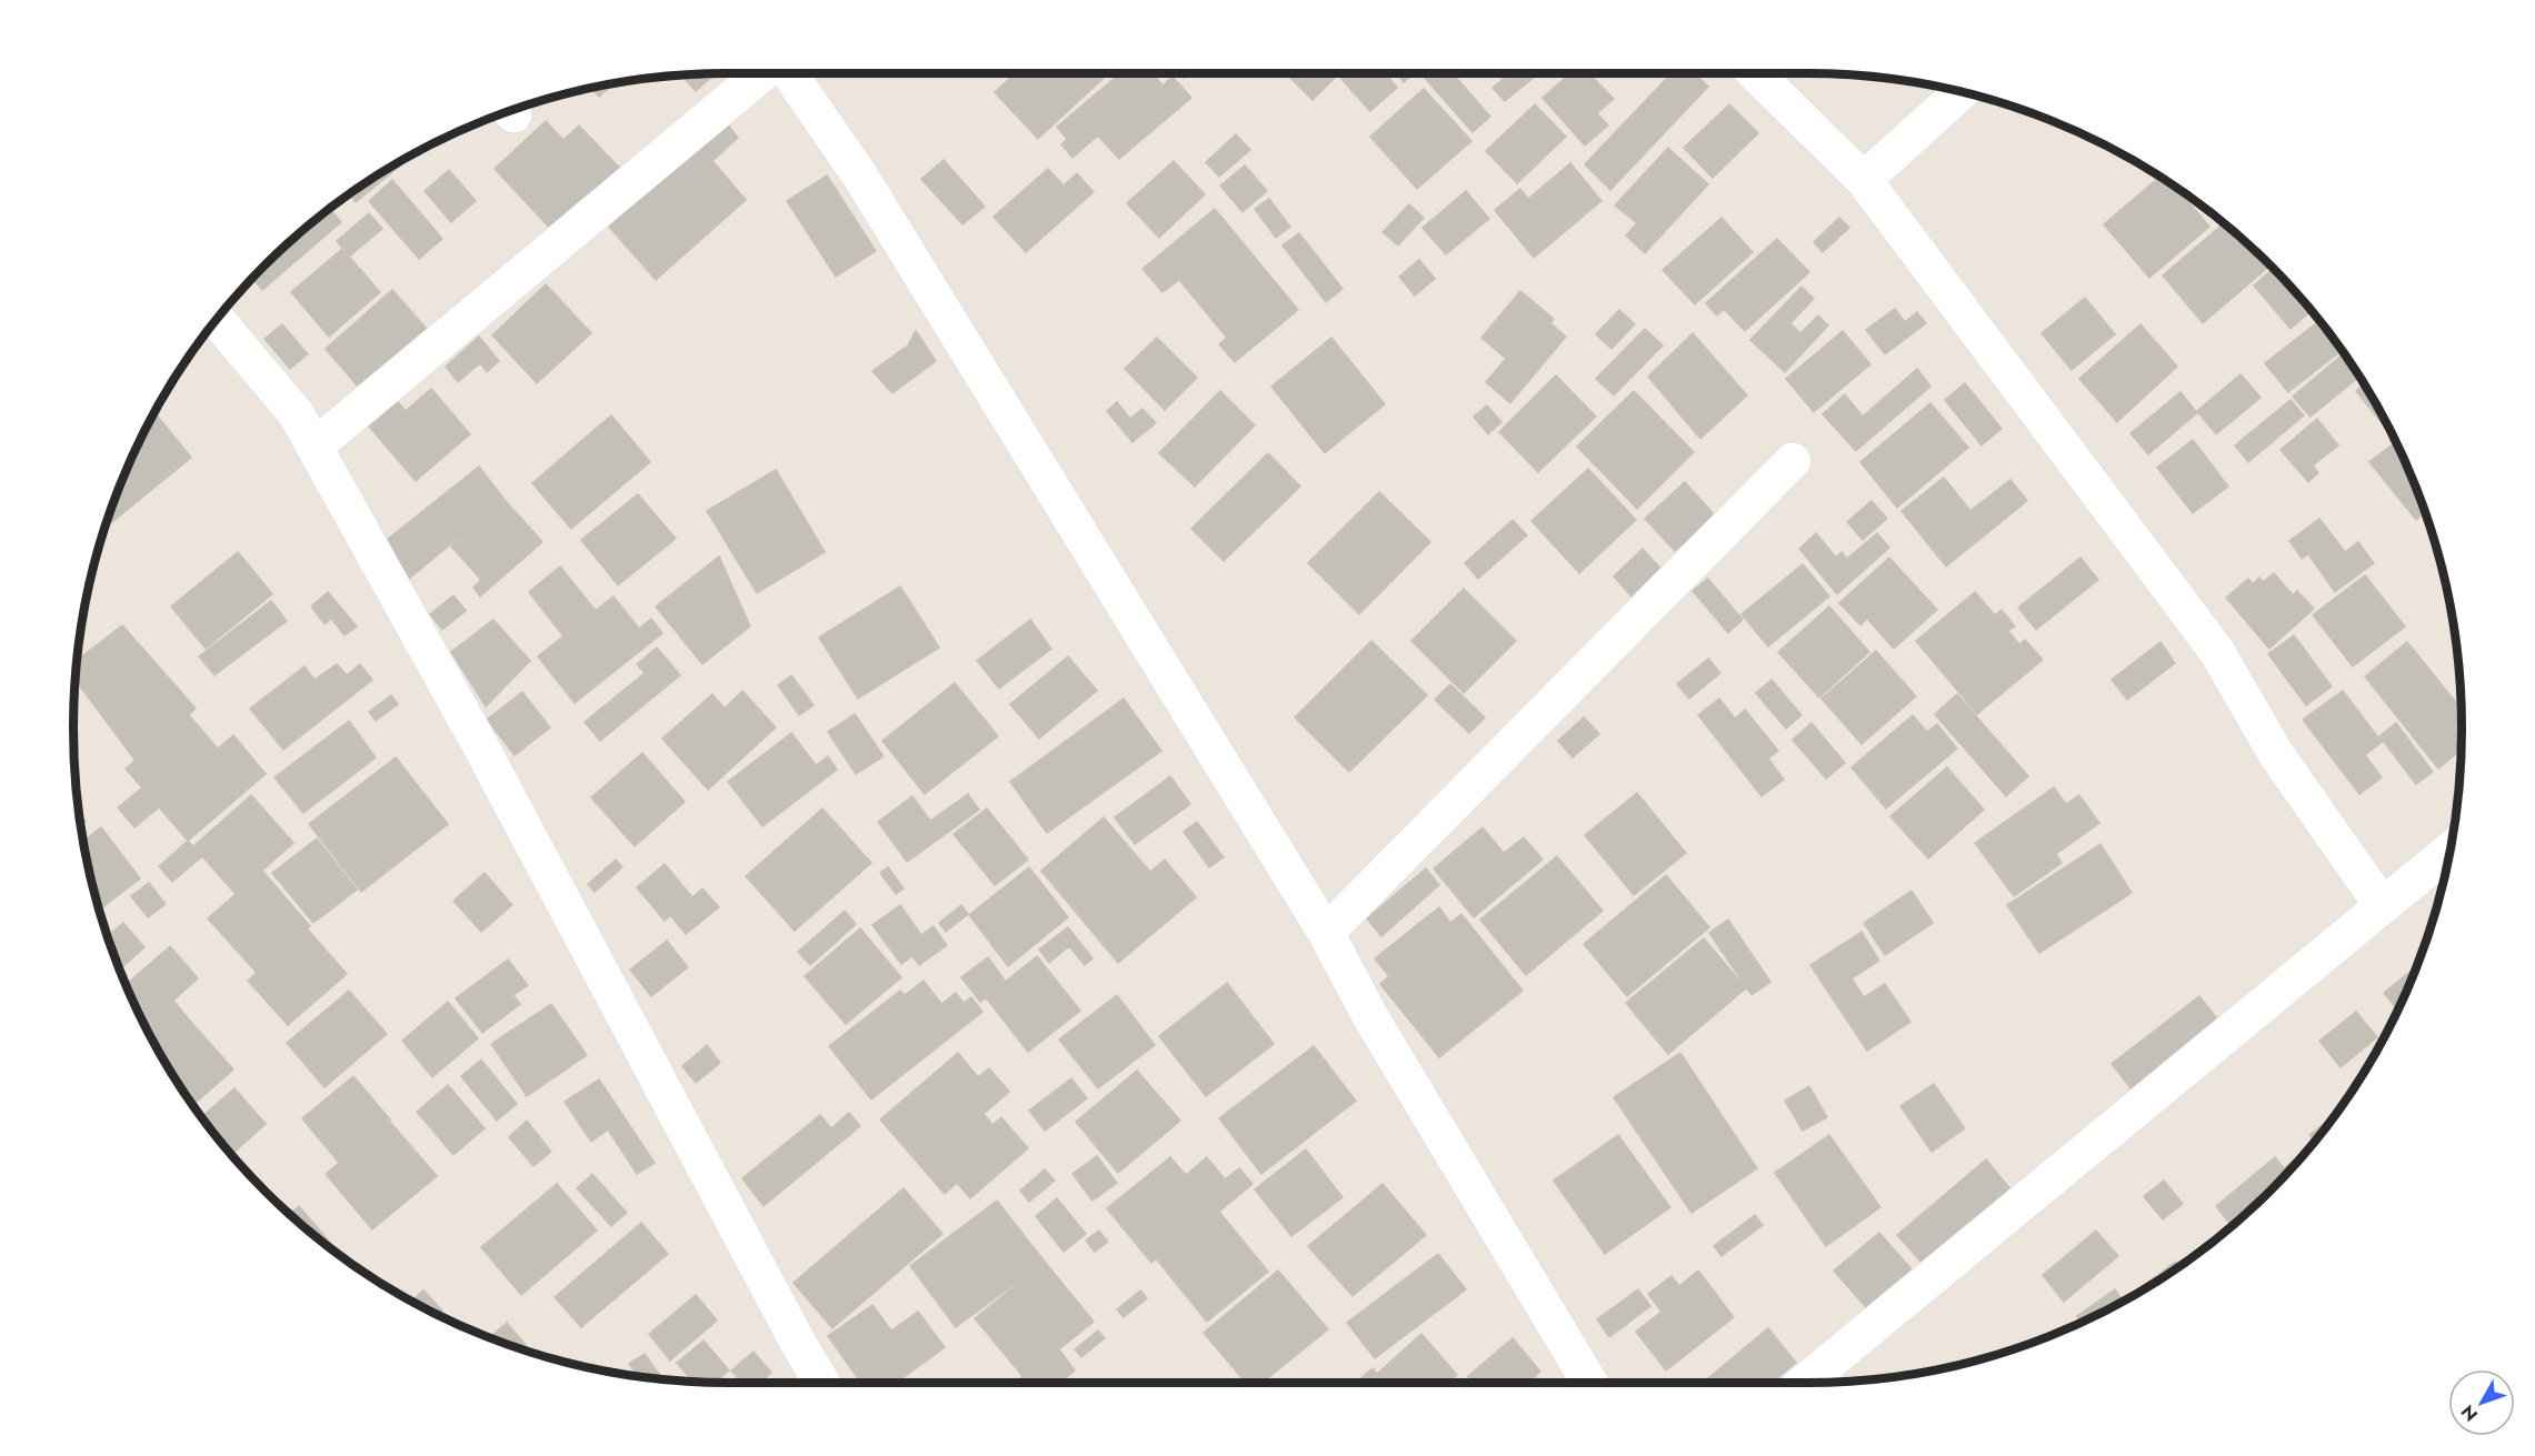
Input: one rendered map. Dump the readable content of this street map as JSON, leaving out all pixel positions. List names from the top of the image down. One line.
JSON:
{"north":"bottom left"}
